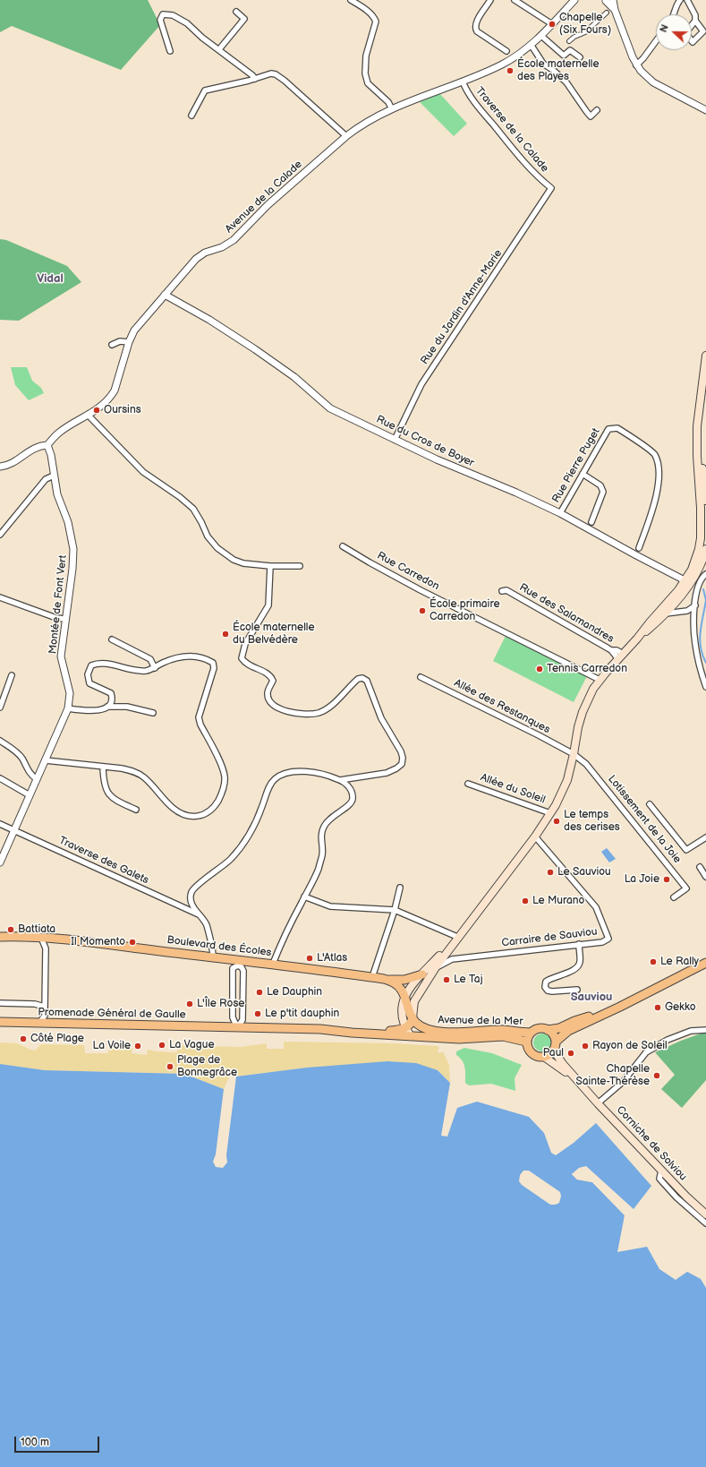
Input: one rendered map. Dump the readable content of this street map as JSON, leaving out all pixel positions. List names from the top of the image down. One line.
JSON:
{"streets":{"main road":["Boulevard des Écoles","Promenade Général de Gaulle","Avenue de la Mer","Corniche de Solviou"],"street":["Traverse de la Calade","Avenue de la Calade","Rue du Jardin d'Anne-Marie","Rue du Cros de Boyer","Rue Pierre Puget","Rue Carredon","Montée de Font Vert","Rue des Salamandres","Allée des Restanques","Allée du Soleil","Lotissement de la Joie","Traverse des Galets","Carraire de Sauviou"]},"crossings":[["Traverse de la Calade","Avenue de la Calade"],["Traverse de la Calade","Rue du Jardin d'Anne-Marie"],["Avenue de la Calade","Rue du Cros de Boyer"],["Avenue de la Calade","Montée de Font Vert"],["Rue du Jardin d'Anne-Marie","Rue du Cros de Boyer"],["Rue du Cros de Boyer","Rue Pierre Puget"],["Montée de Font Vert","Traverse des Galets"],["Allée des Restanques","Lotissement de la Joie"],["Promenade Général de Gaulle","Avenue de la Mer"],["Avenue de la Mer","Corniche de Solviou"]],"districts":["Vidal","Sauviou"],"places":["Chapelle (Six Fours)","École maternelle des Playes","Oursins","École primaire Carredon","École maternelle du Belvédère","Tennis Carredon","Le temps des cerises","Le Sauviou","La Joie","Le Murano","Battiata","Il Momento","L'Atlas","Le Rally","Le Taj","Le Dauphin","L'Île Rose","Gekko","Le p'tit dauphin","Côté Plage","La Vague","La Voile","Rayon de Soleil","Paul","Plage de Bonnegrâce","Chapelle Sainte-Thérèse"],"scale_bar":"100 m","north":"left"}
